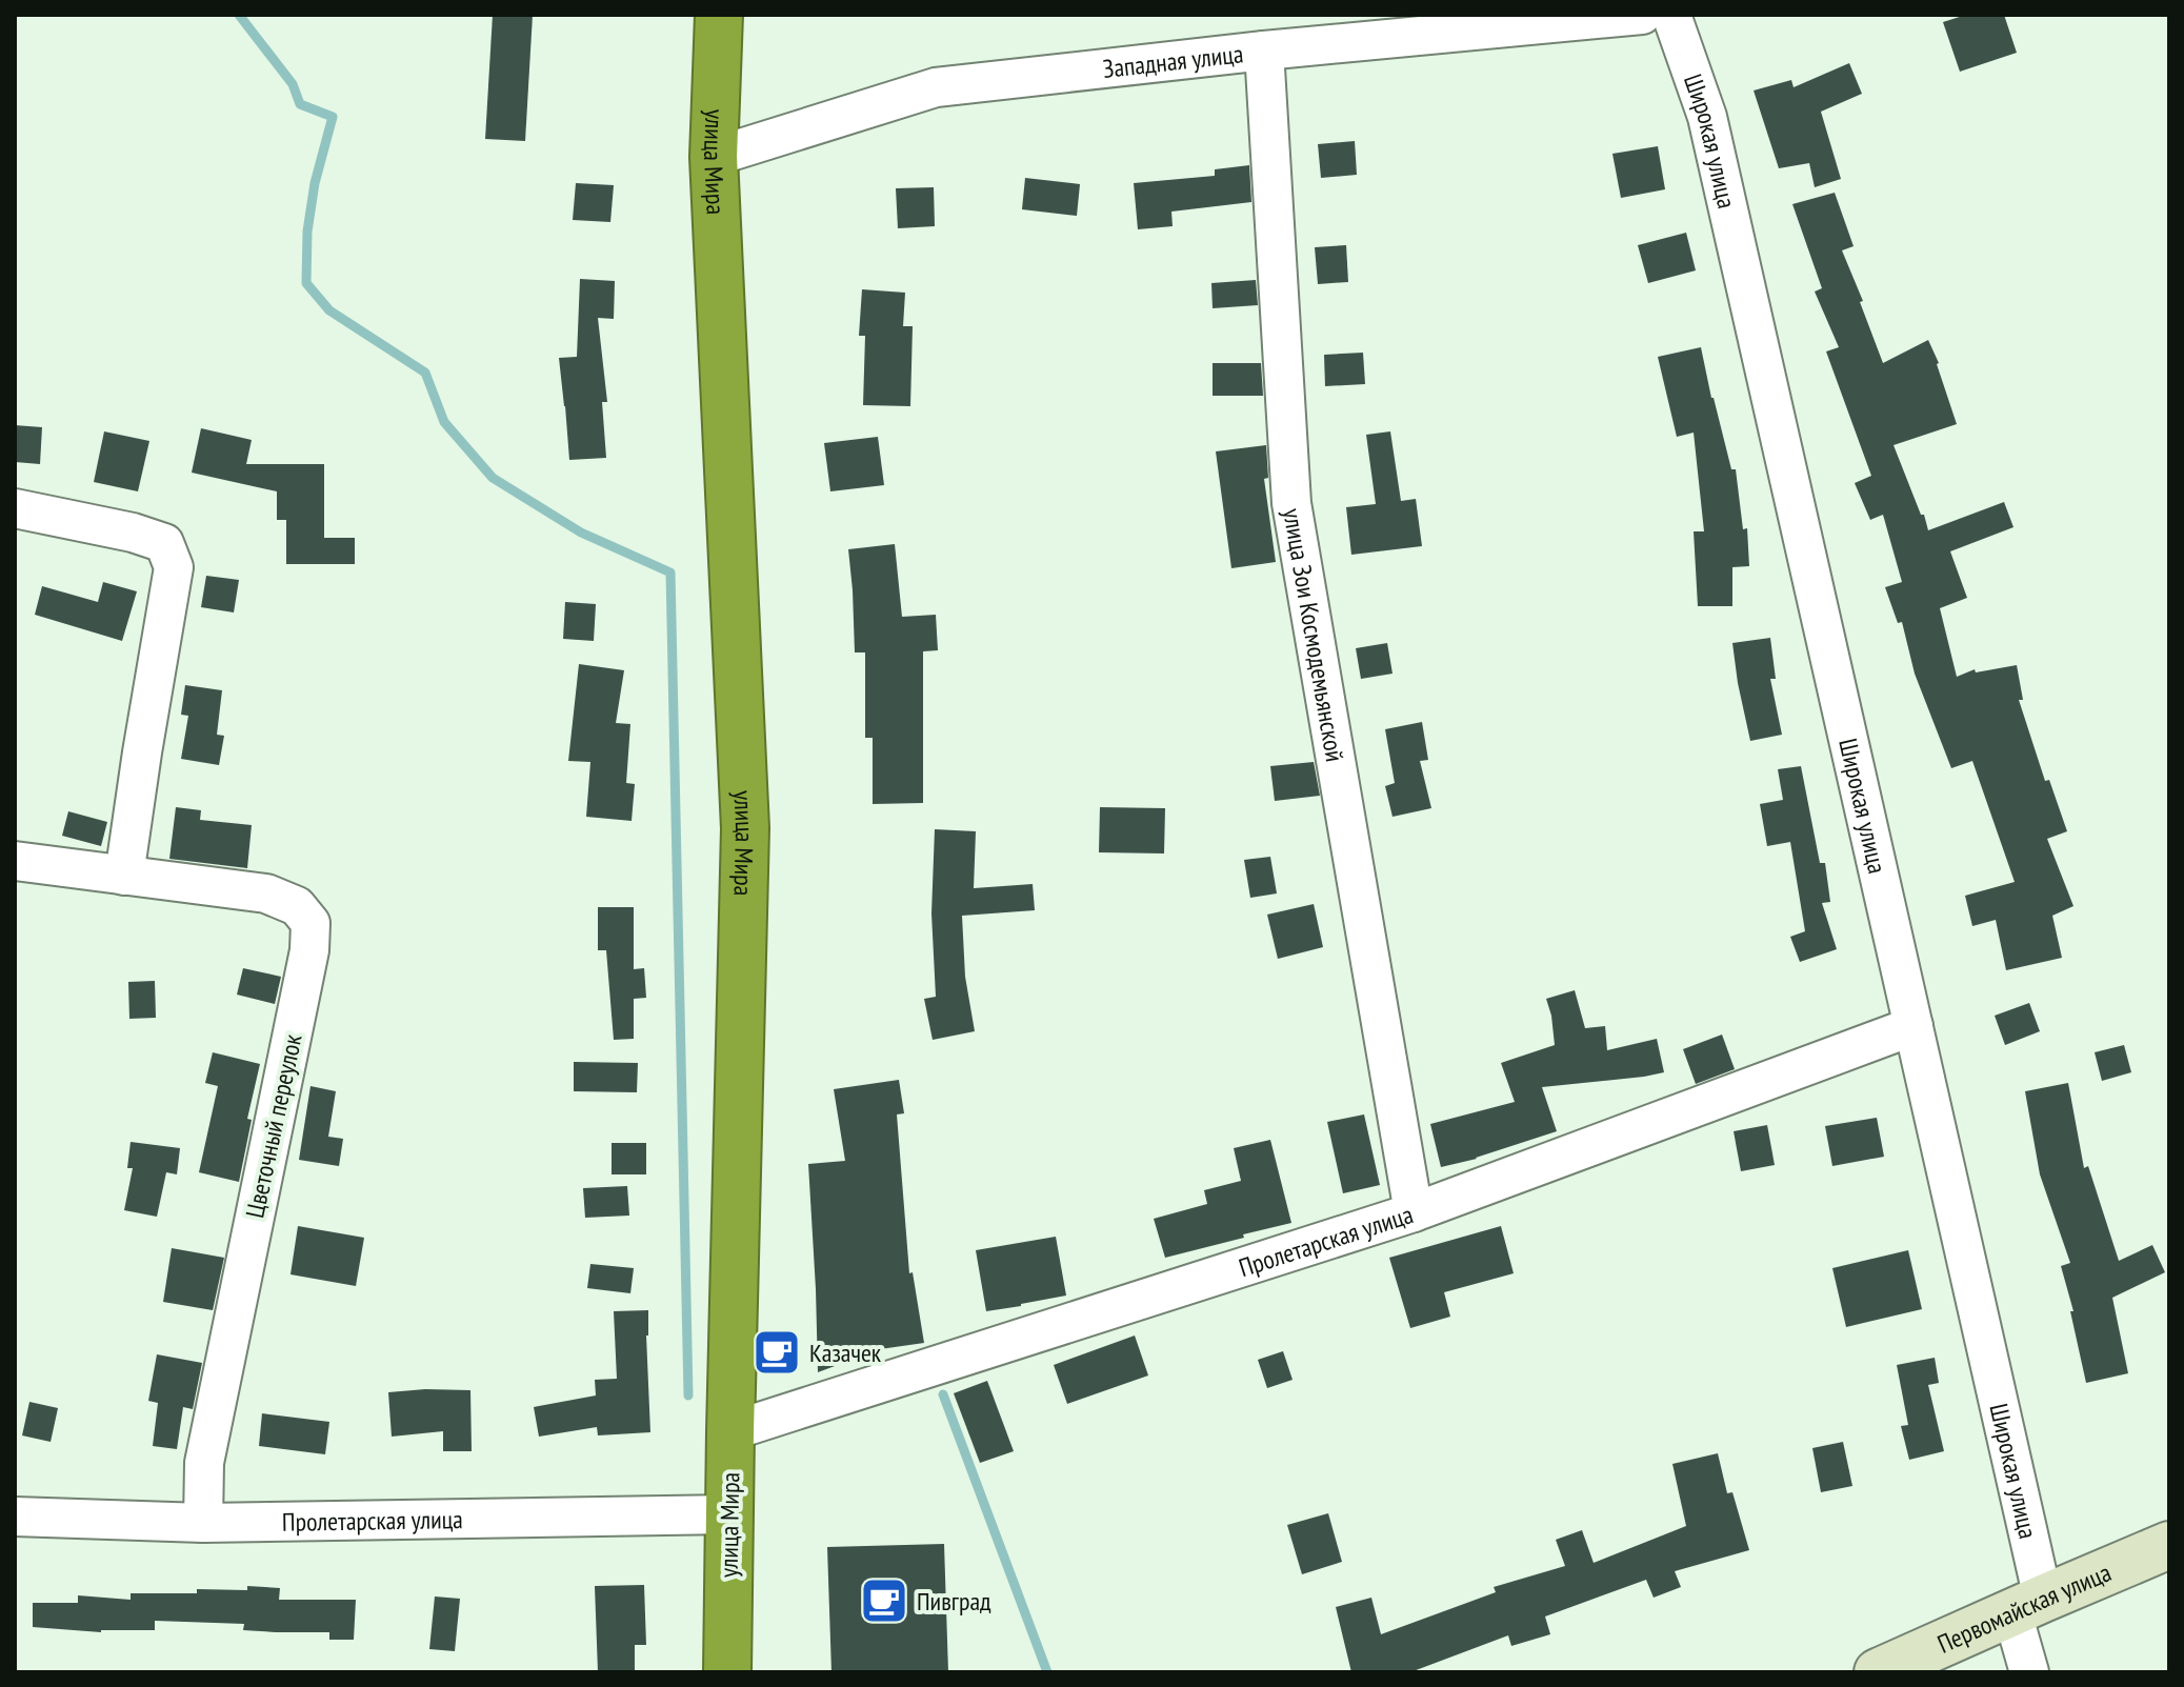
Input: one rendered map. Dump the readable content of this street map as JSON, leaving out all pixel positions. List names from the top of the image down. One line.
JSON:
{"streets":{"highway":["улица Мира"],"street":["Западная улица","Широкая улица","улица Зои Космодемьянской","Цветочный переулок","Пролетарская улица","Первомайская улица"]},"crossings":[["Западная улица","улица Мира"],["Западная улица","улица Зои Космодемьянской"],["Широкая улица","Пролетарская улица"],["Широкая улица","Первомайская улица"],["улица Мира","Пролетарская улица"],["улица Зои Космодемьянской","Пролетарская улица"],["Цветочный переулок","Пролетарская улица"]],"places":{"cafe":["Казачек","Пивград"]}}
